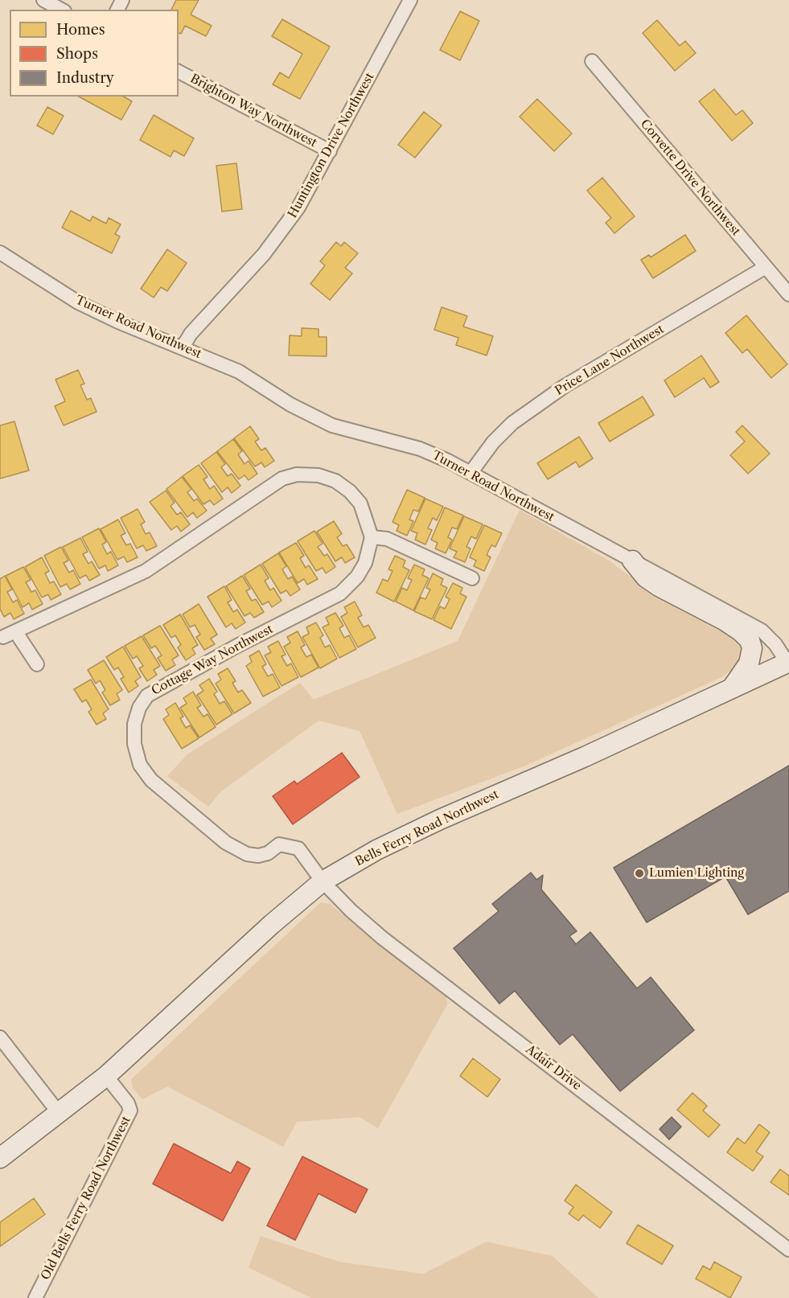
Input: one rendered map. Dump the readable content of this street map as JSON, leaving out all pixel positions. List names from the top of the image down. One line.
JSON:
{"streets":{"main road":["Bells Ferry Road Northwest"],"street":["Brighton Way Northwest","Huntington Drive Northwest","Corvette Drive Northwest","Turner Road Northwest","Price Lane Northwest","Cottage Way Northwest","Adair Drive","Old Bells Ferry Road Northwest"]},"crossings":[["Brighton Way Northwest","Huntington Drive Northwest"],["Huntington Drive Northwest","Turner Road Northwest"],["Corvette Drive Northwest","Price Lane Northwest"],["Turner Road Northwest","Price Lane Northwest"],["Turner Road Northwest","Bells Ferry Road Northwest"],["Cottage Way Northwest","Bells Ferry Road Northwest"],["Cottage Way Northwest","Adair Drive"],["Bells Ferry Road Northwest","Adair Drive"],["Bells Ferry Road Northwest","Old Bells Ferry Road Northwest"]],"places":["Lumien Lighting"],"legend":["Homes","Shops","Industry"]}
